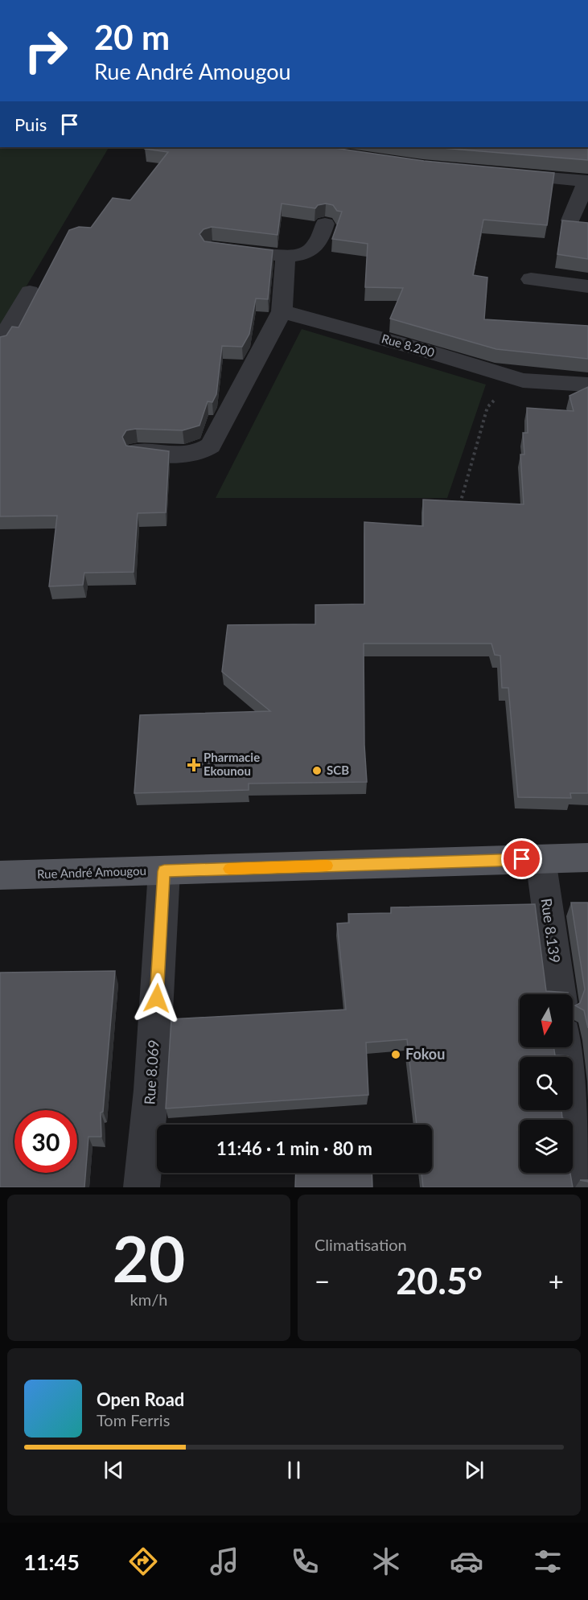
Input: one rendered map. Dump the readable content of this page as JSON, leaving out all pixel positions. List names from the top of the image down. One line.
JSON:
{"streets":{"main road":["Rue André Amougou"],"street":["Rue 8.200","Rue 8.139","Rue 8.069"]},"crossings":[["Rue André Amougou","Rue 8.139"],["Rue André Amougou","Rue 8.069"]],"places":{"health":["Pharmacie Ekounou"],"other":["SCB","Fokou"]},"north":"bottom","page":{"turn":["20 m","Rue André Amougou"],"then":"Puis","limit":"30","trip":"11:46 · 1 min · 80 m","tile":[["20","km/h"],"Climatisation"],"heat":["−","20.5°","+"],"song":["Open Road","Tom Ferris"],"tabs":"11:45"}}
